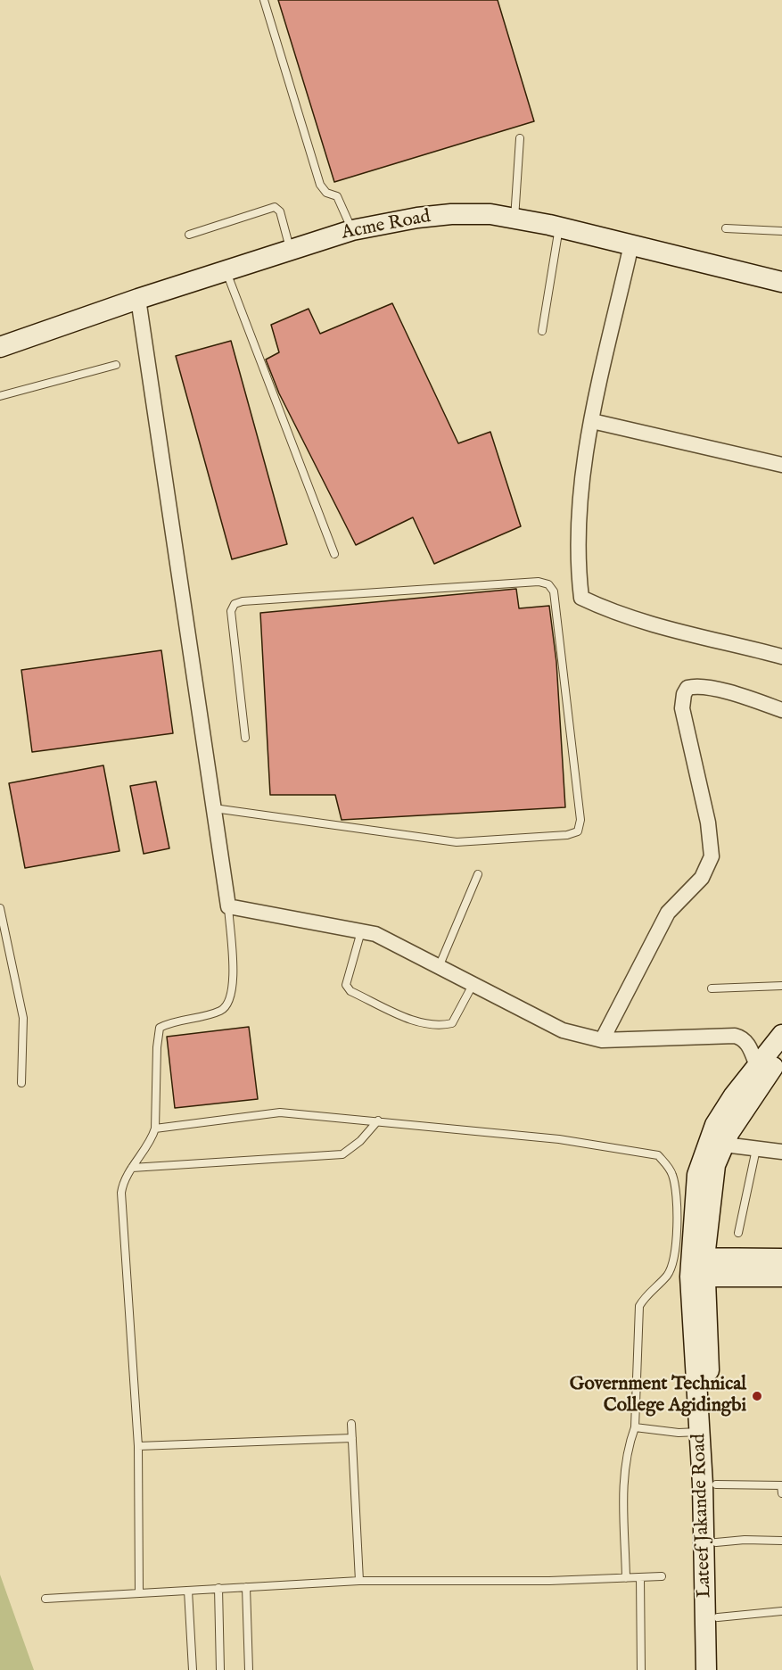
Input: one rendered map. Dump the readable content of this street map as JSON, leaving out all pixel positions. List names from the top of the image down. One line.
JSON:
{"streets":{"main road":["Acme Road","Lateef Jakande Road"]},"places":["Government Technical College Agidingbi"]}
